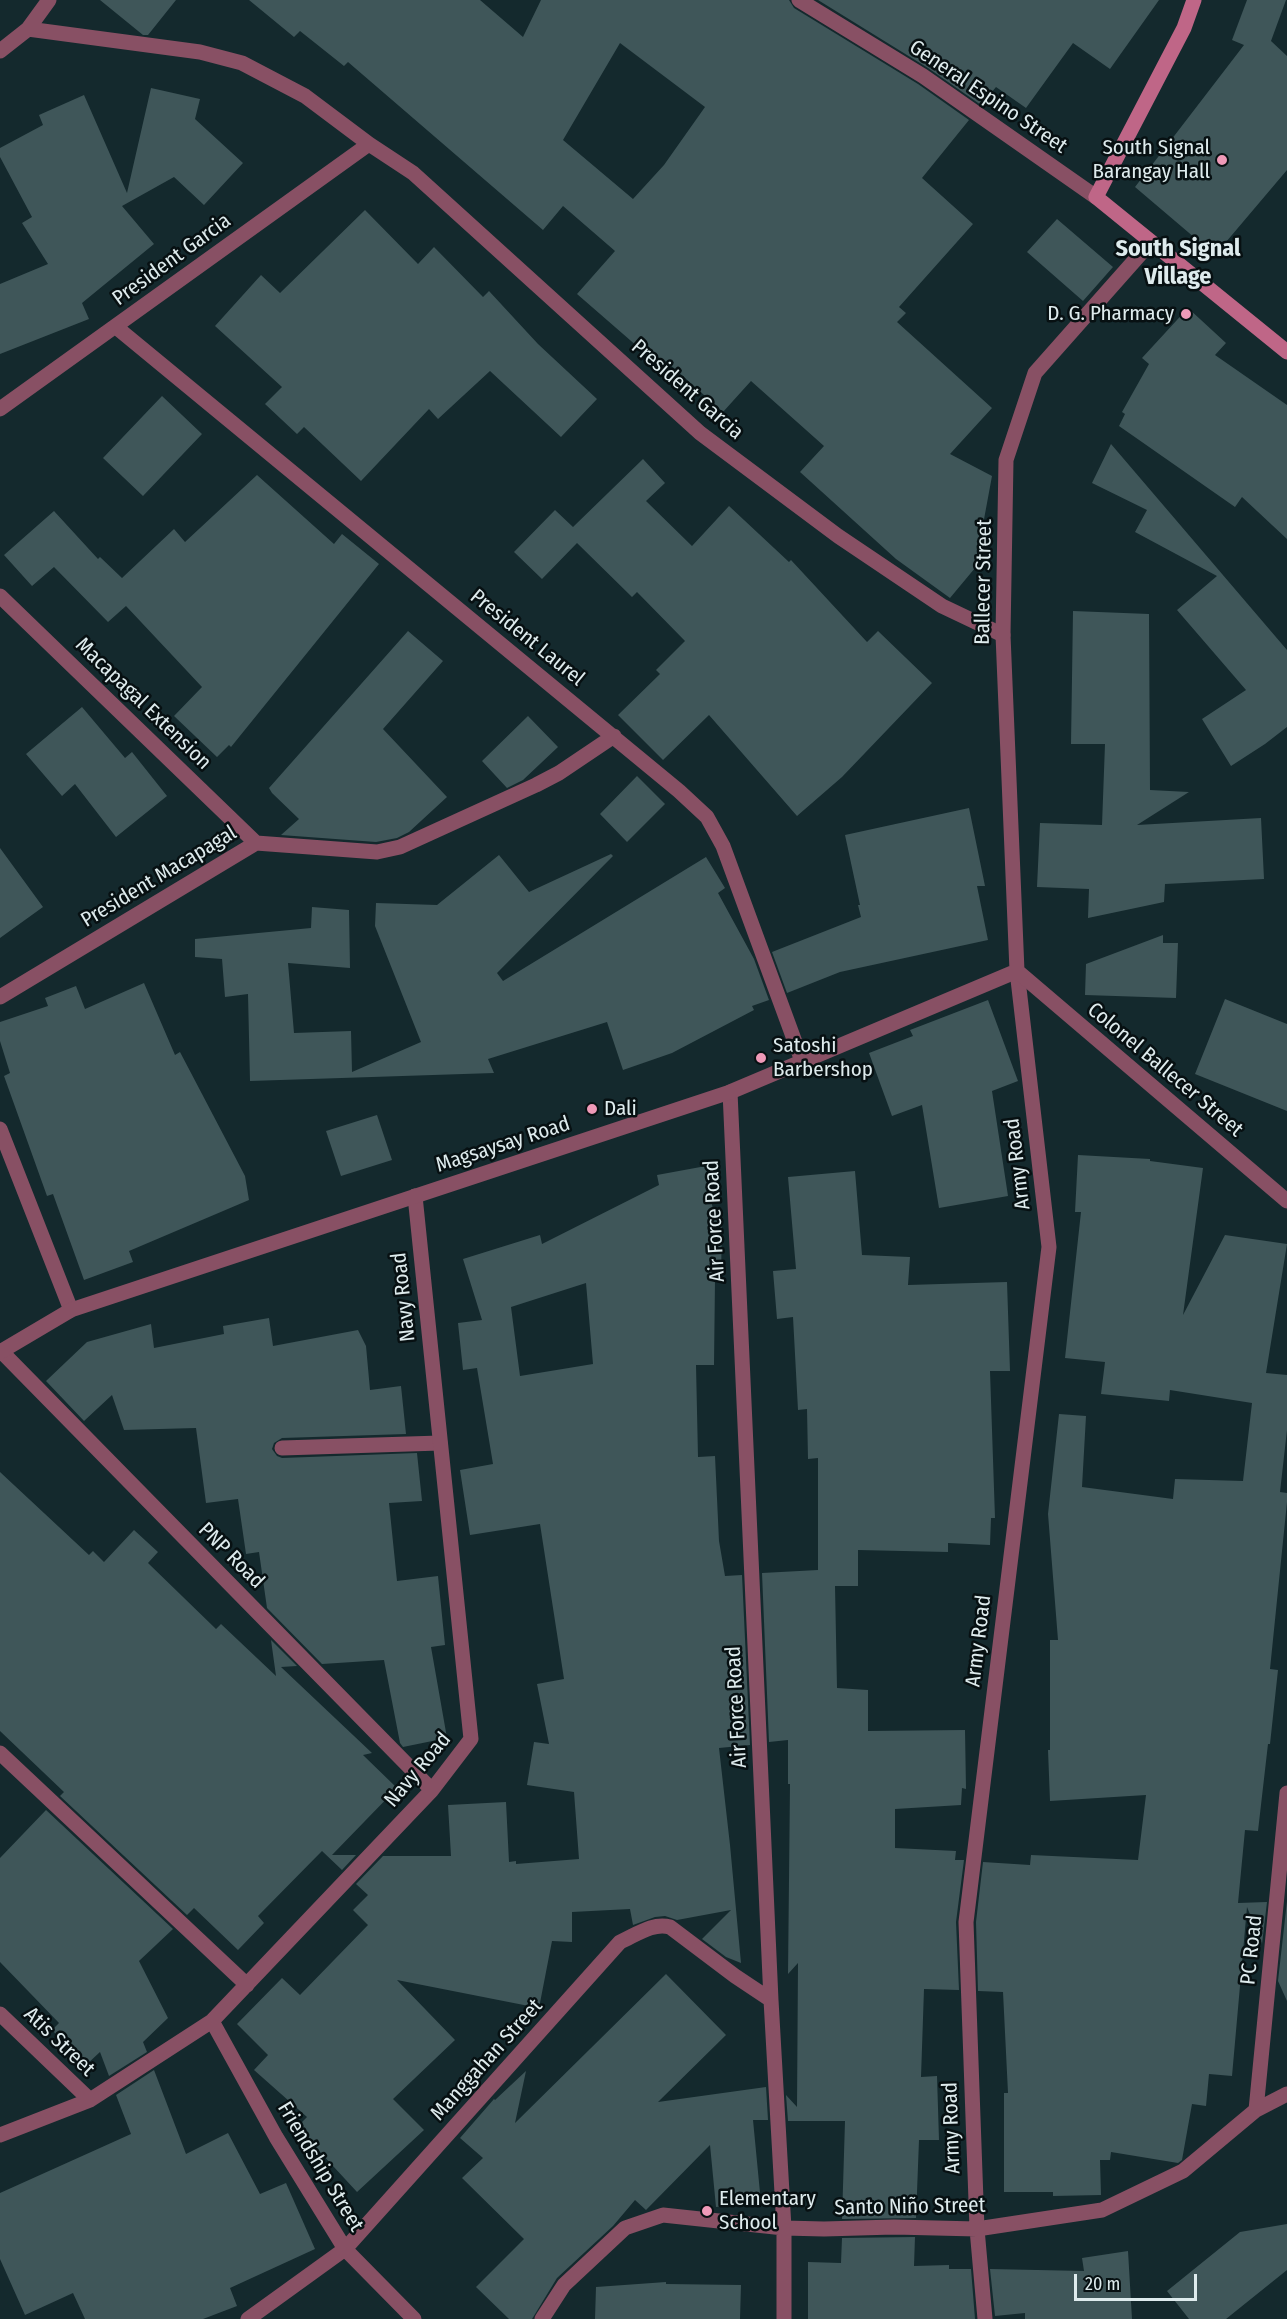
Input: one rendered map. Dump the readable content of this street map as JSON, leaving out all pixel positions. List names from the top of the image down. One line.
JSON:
{"streets":{"main road":["General Espino Street"],"street":["President Garcia","Ballecer Street","President Laurel","Macapagal Extension","President Macapagal","Colonel Ballecer Street","Magsaysay Road","Army Road","Air Force Road","Navy Road","PNP Road","PC Road","Atis Street","Manggahan Street","Friendship Street","Santo Niño Street"]},"crossings":[["General Espino Street","Ballecer Street"],["President Garcia","Ballecer Street"],["President Garcia","President Laurel"],["Ballecer Street","Colonel Ballecer Street"],["Ballecer Street","Magsaysay Road"],["Ballecer Street","Army Road"],["President Laurel","President Macapagal"],["President Laurel","Magsaysay Road"],["Macapagal Extension","President Macapagal"],["Colonel Ballecer Street","Magsaysay Road"],["Colonel Ballecer Street","Army Road"],["Magsaysay Road","Army Road"],["Magsaysay Road","Air Force Road"],["Magsaysay Road","Navy Road"],["Magsaysay Road","PNP Road"],["Army Road","Santo Niño Street"],["Air Force Road","Manggahan Street"],["Air Force Road","Santo Niño Street"],["Navy Road","PNP Road"],["Navy Road","Atis Street"],["Navy Road","Friendship Street"],["PC Road","Santo Niño Street"],["Manggahan Street","Friendship Street"]],"districts":["South Signal Village"],"places":["South Signal Barangay Hall","D. G. Pharmacy","Satoshi Barbershop","Dali","Elementary School"],"scale_bar":"20 m"}
